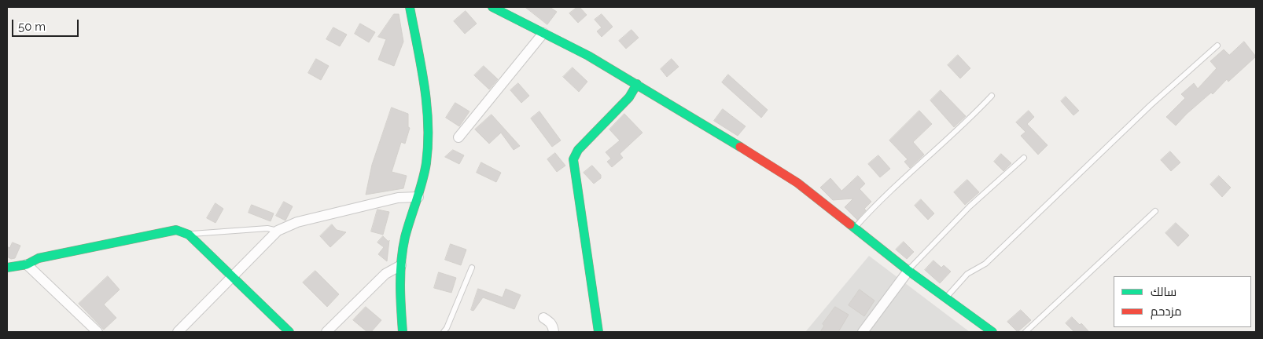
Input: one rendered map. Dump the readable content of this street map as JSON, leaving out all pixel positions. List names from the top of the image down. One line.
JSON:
{"legend":["سالك","مزدحم"],"scale_bar":"50 m"}
